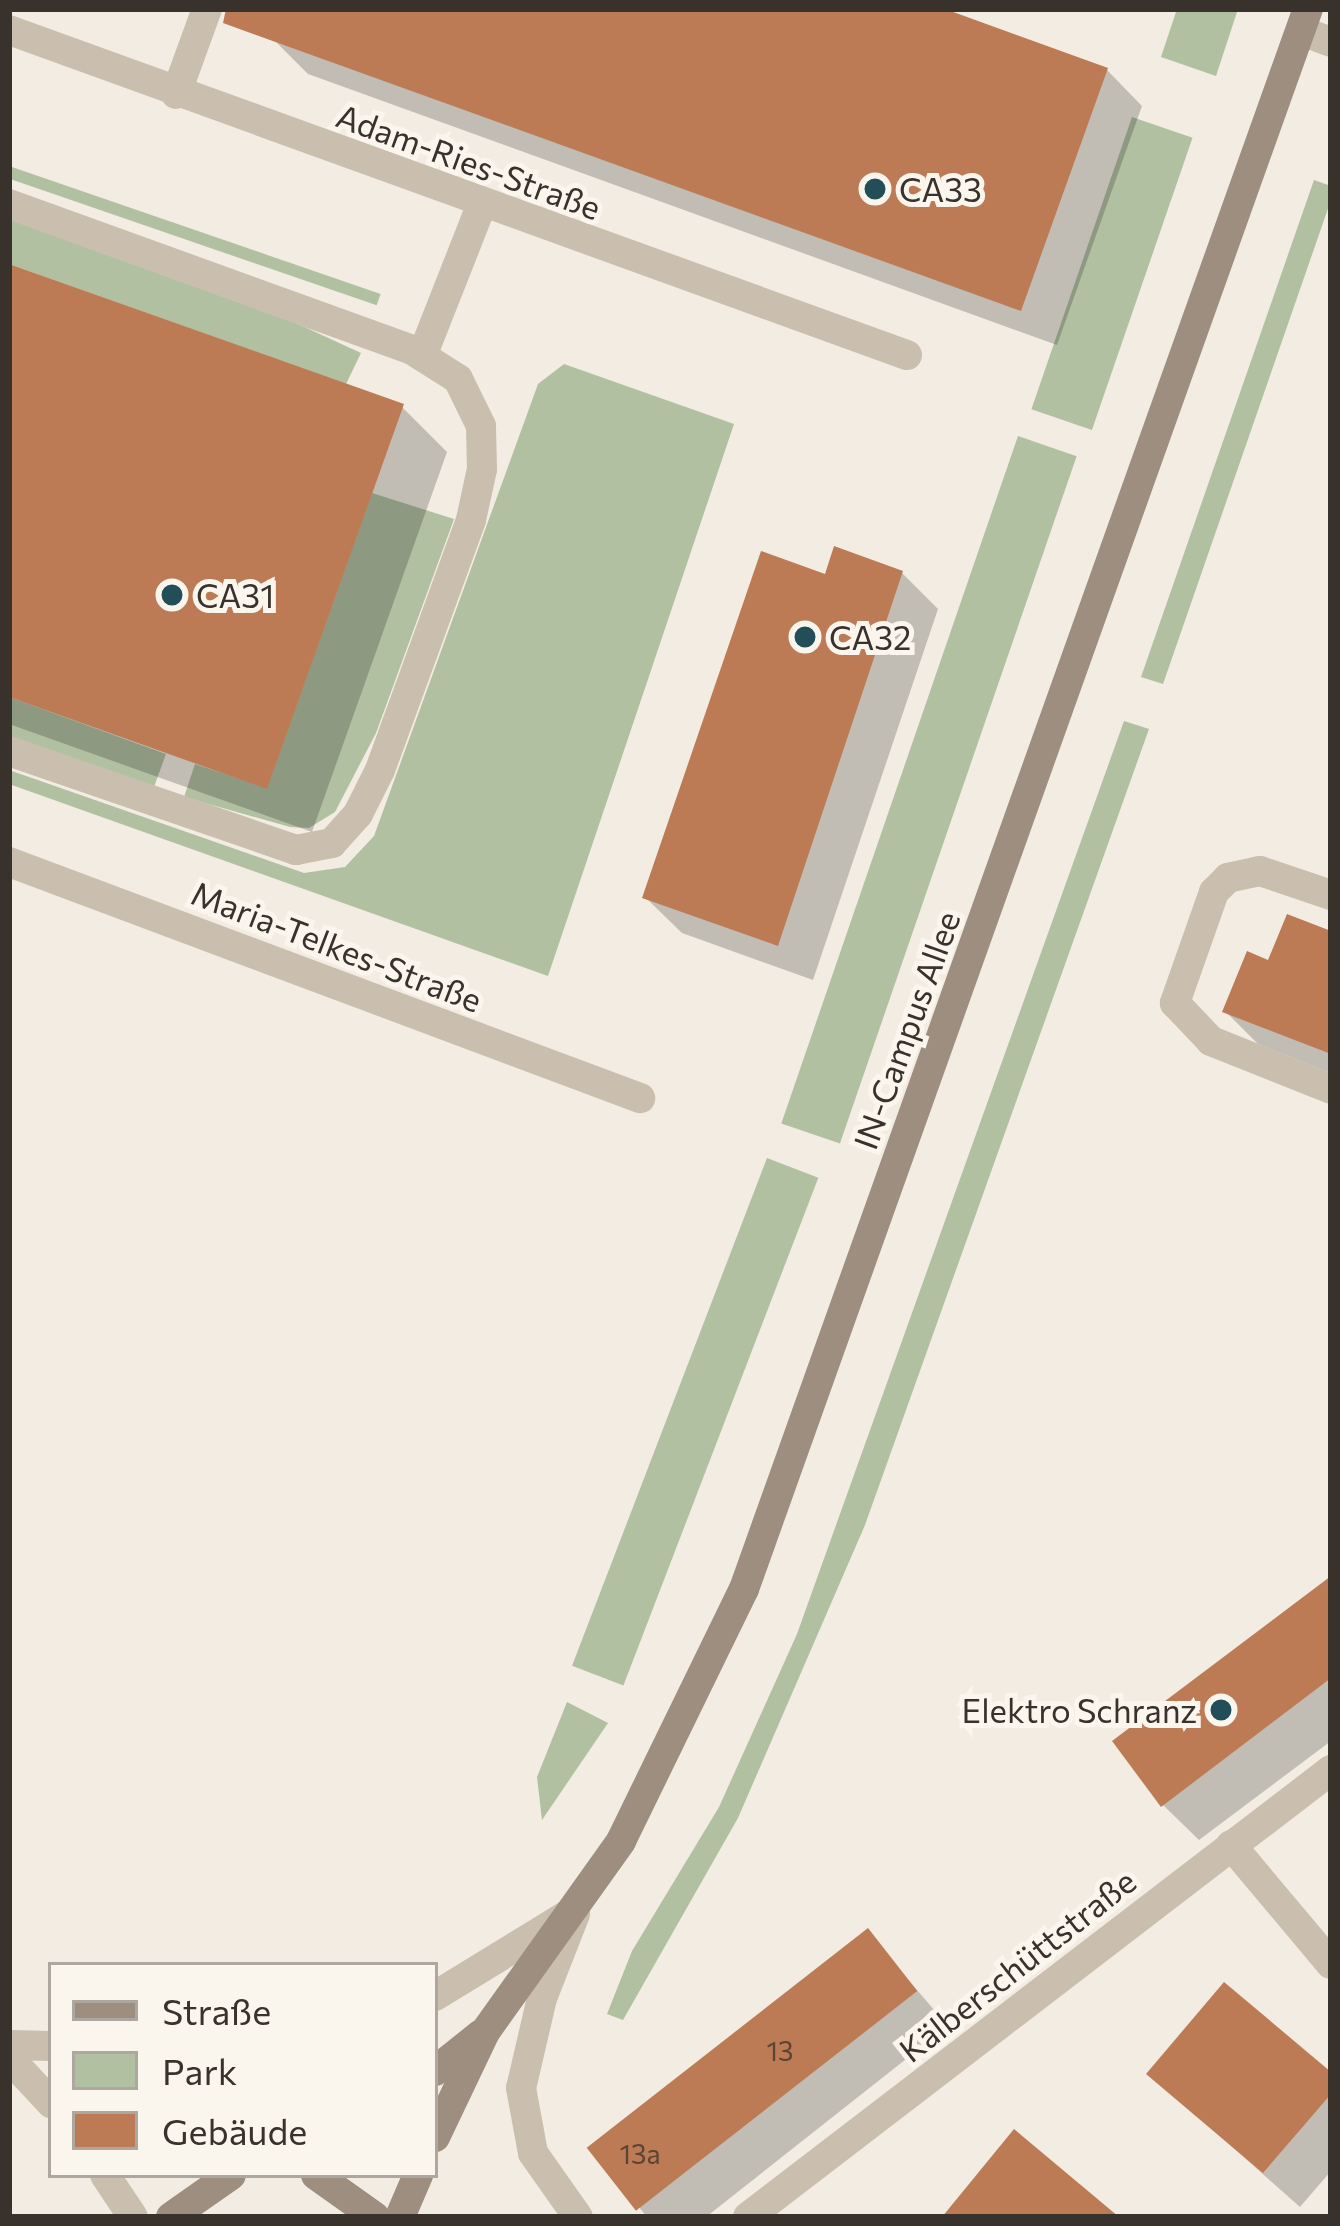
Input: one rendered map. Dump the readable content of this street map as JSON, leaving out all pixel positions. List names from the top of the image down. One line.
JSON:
{"streets":{"street":["Adam-Ries-Straße","Maria-Telkes-Straße","IN-Campus Allee","Kälberschüttstraße"]},"places":["CA33","CA31","CA32","Elektro Schranz"],"house_numbers":["13","13a"],"legend":["Straße","Park","Gebäude"]}
